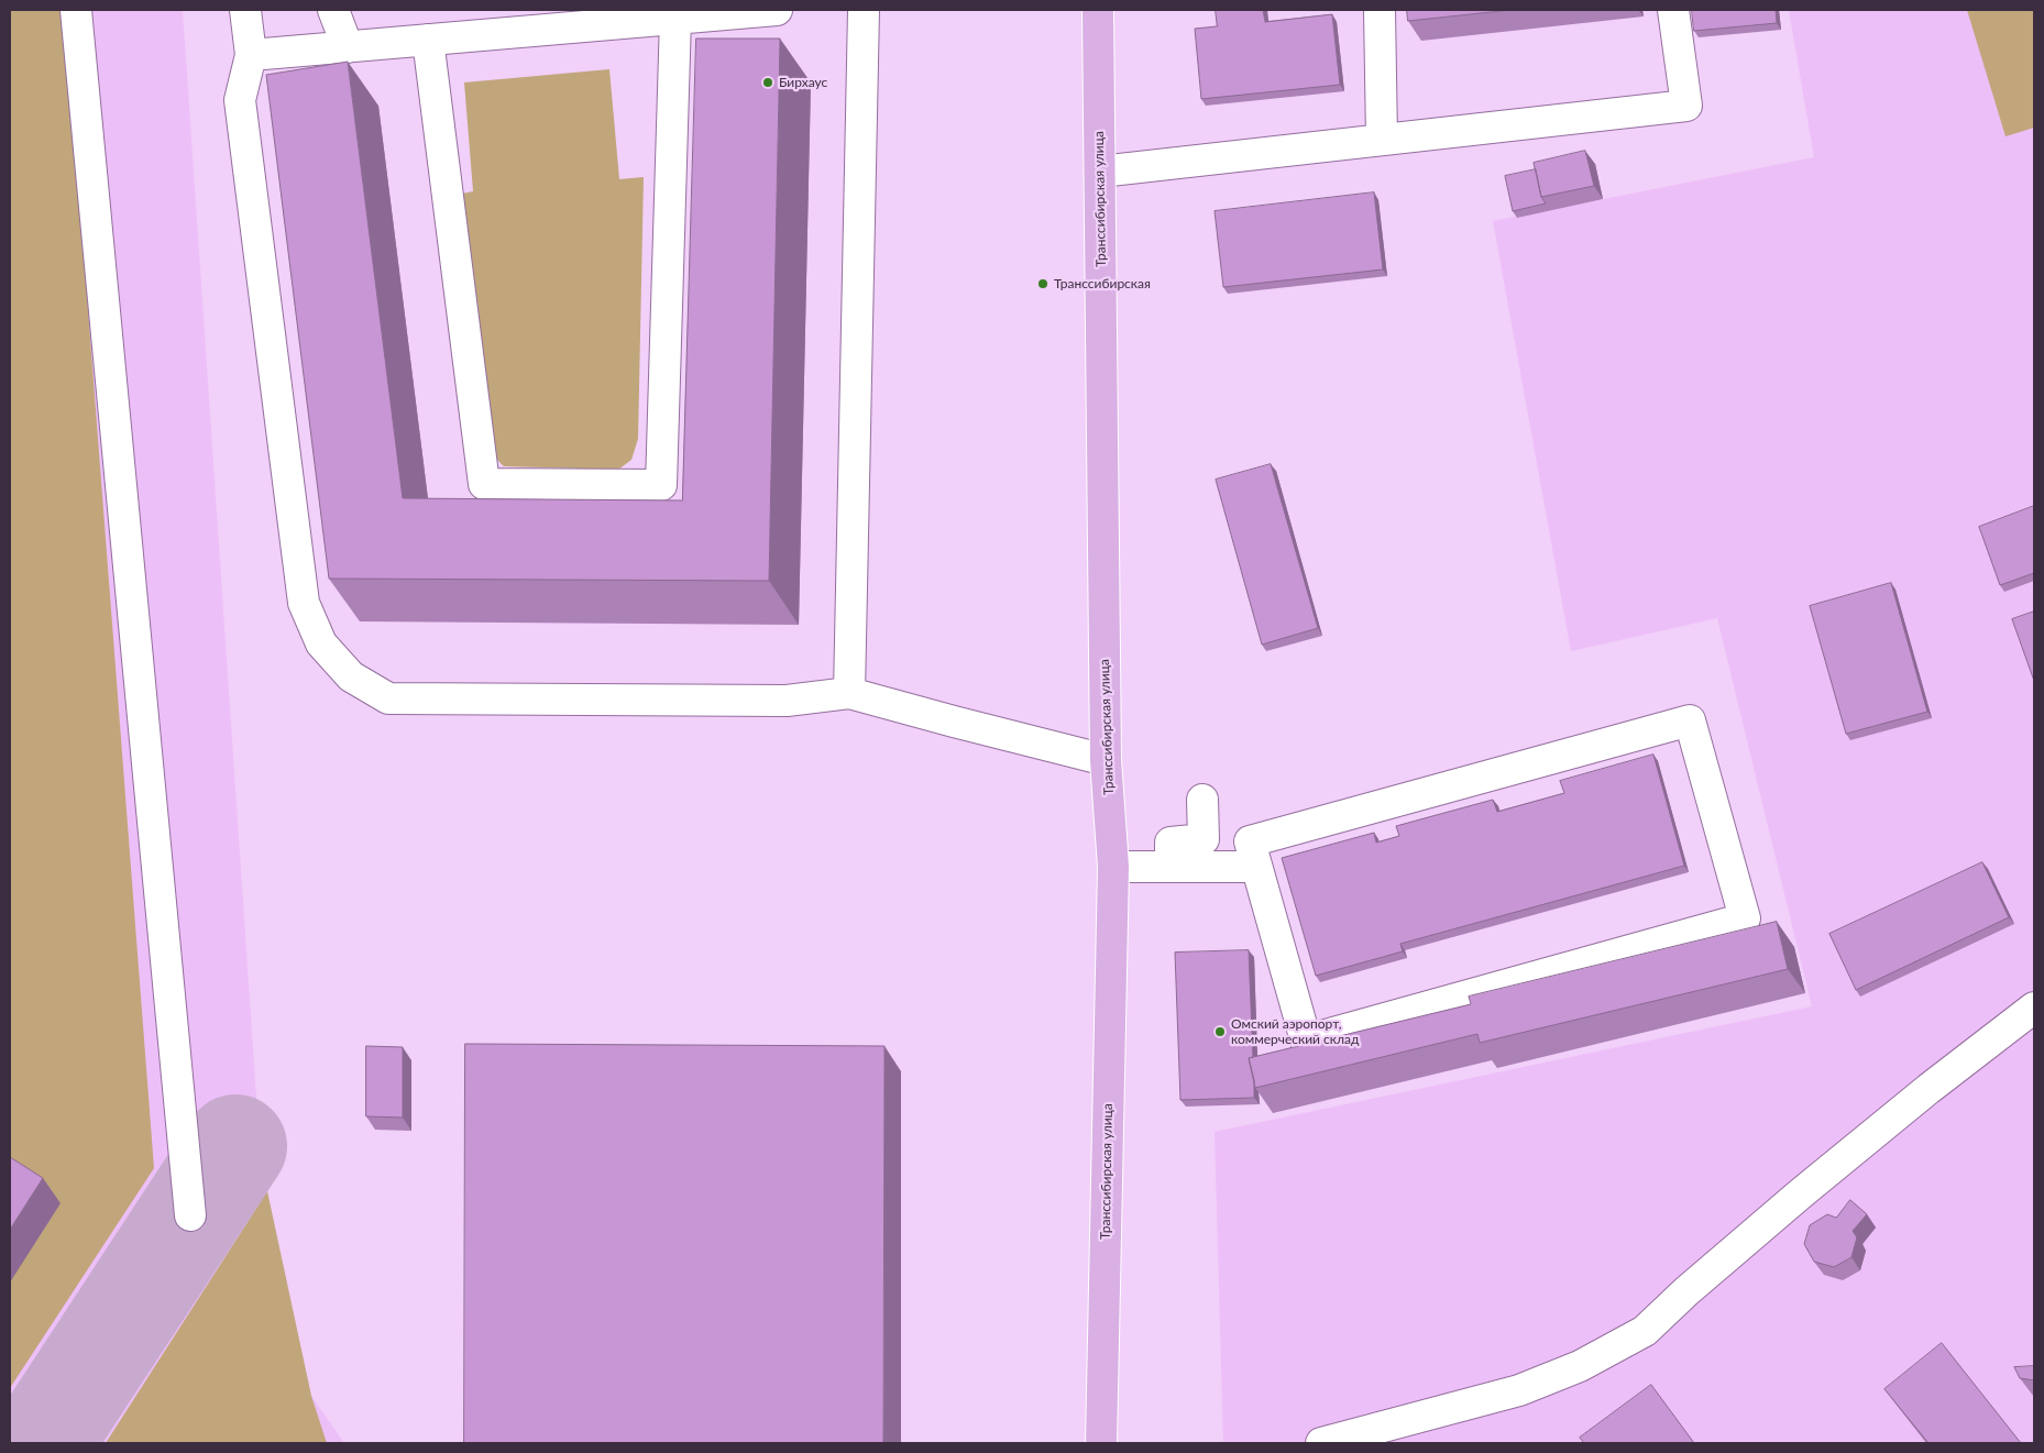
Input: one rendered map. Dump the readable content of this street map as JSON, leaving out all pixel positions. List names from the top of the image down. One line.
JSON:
{"streets":{"main road":["Транссибирская улица"]},"places":["Бирхаус","Транссибирская","Омский аэропорт, коммерческий склад"]}
